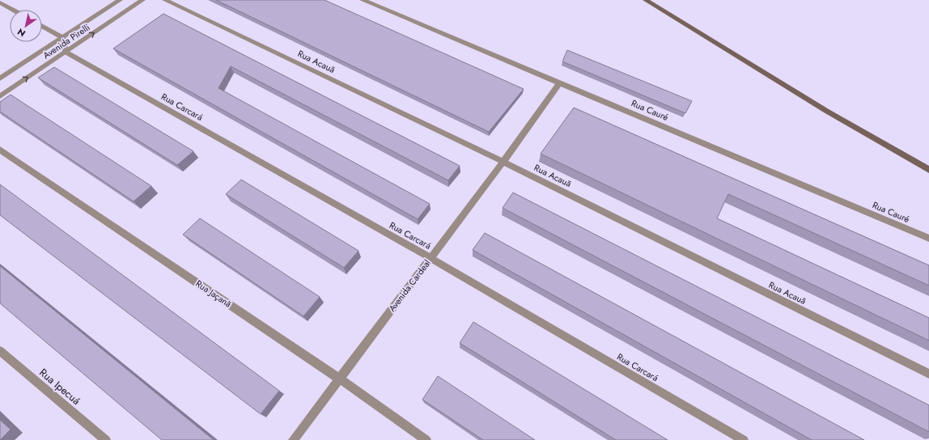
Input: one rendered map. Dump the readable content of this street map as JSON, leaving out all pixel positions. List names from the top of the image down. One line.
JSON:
{"streets":{"street":["Avenida Pirelli","Rua Acauã","Rua Carcará","Rua Cauré","Avenida Cardeal","Rua Jaçanã","Rua Ipecuá"]},"crossings":[["Avenida Pirelli","Rua Carcará"],["Rua Acauã","Avenida Cardeal"],["Rua Carcará","Avenida Cardeal"],["Rua Cauré","Avenida Cardeal"],["Avenida Cardeal","Rua Jaçanã"]],"north":"bottom left"}
